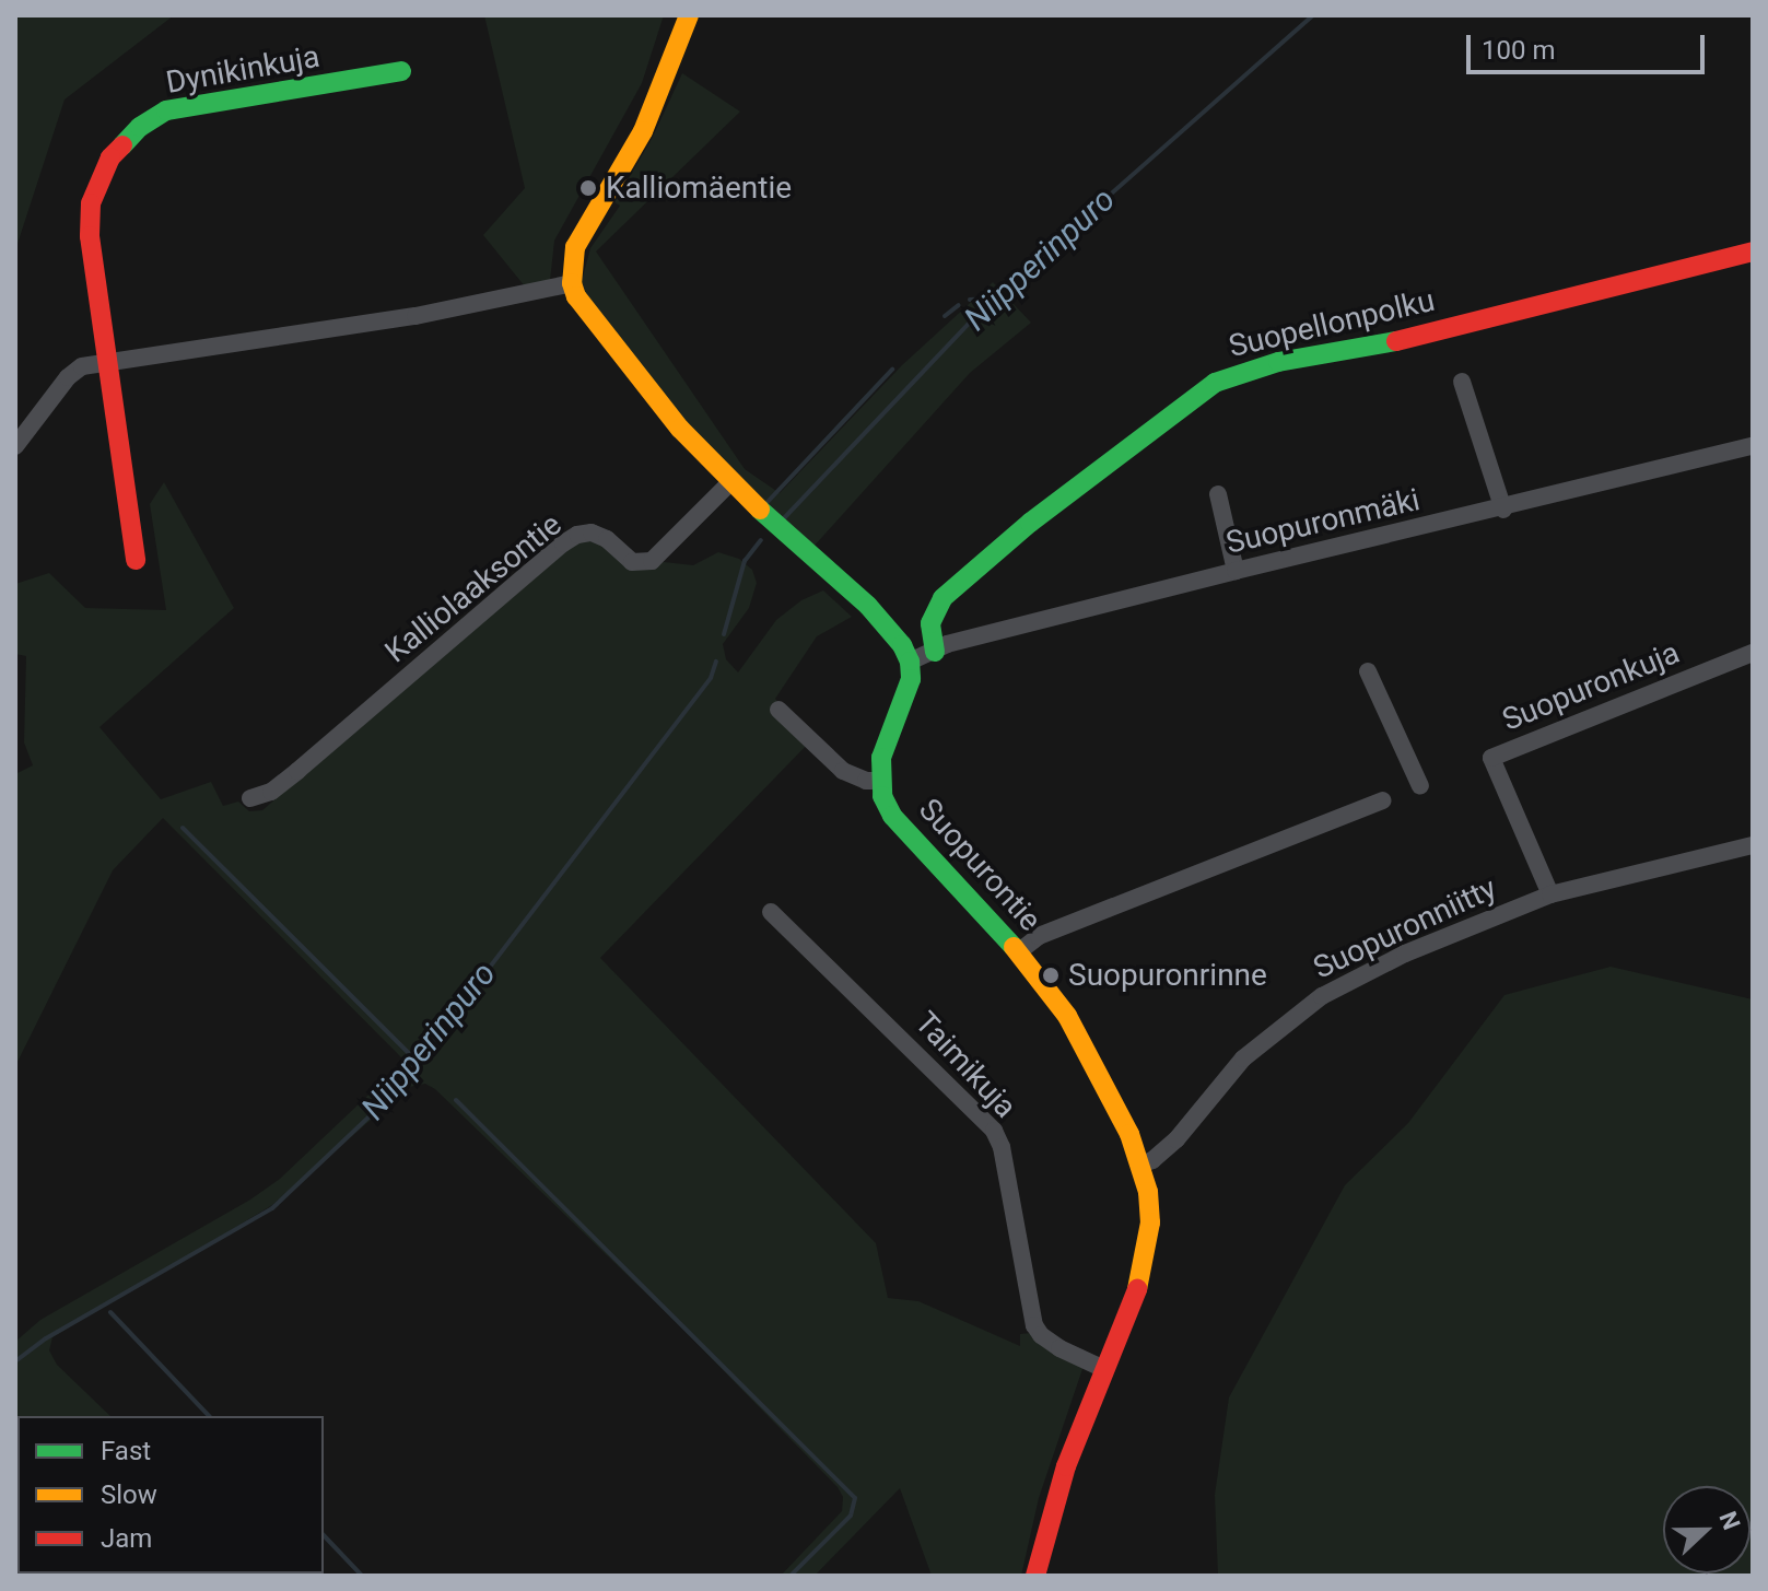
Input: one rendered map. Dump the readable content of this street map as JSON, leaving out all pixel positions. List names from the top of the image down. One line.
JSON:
{"streets":{"street":["Dynikinkuja","Suopellonpolku","Suopuronmäki","Kalliolaaksontie","Suopuronkuja","Suopurontie","Suopuronniitty","Taimikuja"]},"crossings":[["Suopellonpolku","Suopuronmäki"],["Suopuronkuja","Suopuronniitty"],["Suopurontie","Suopuronniitty"],["Suopurontie","Taimikuja"]],"water":["Niipperinpuro"],"places":["Kalliomäentie","Suopuronrinne"],"legend":["Fast","Slow","Jam"],"scale_bar":"100 m","north":"right"}
